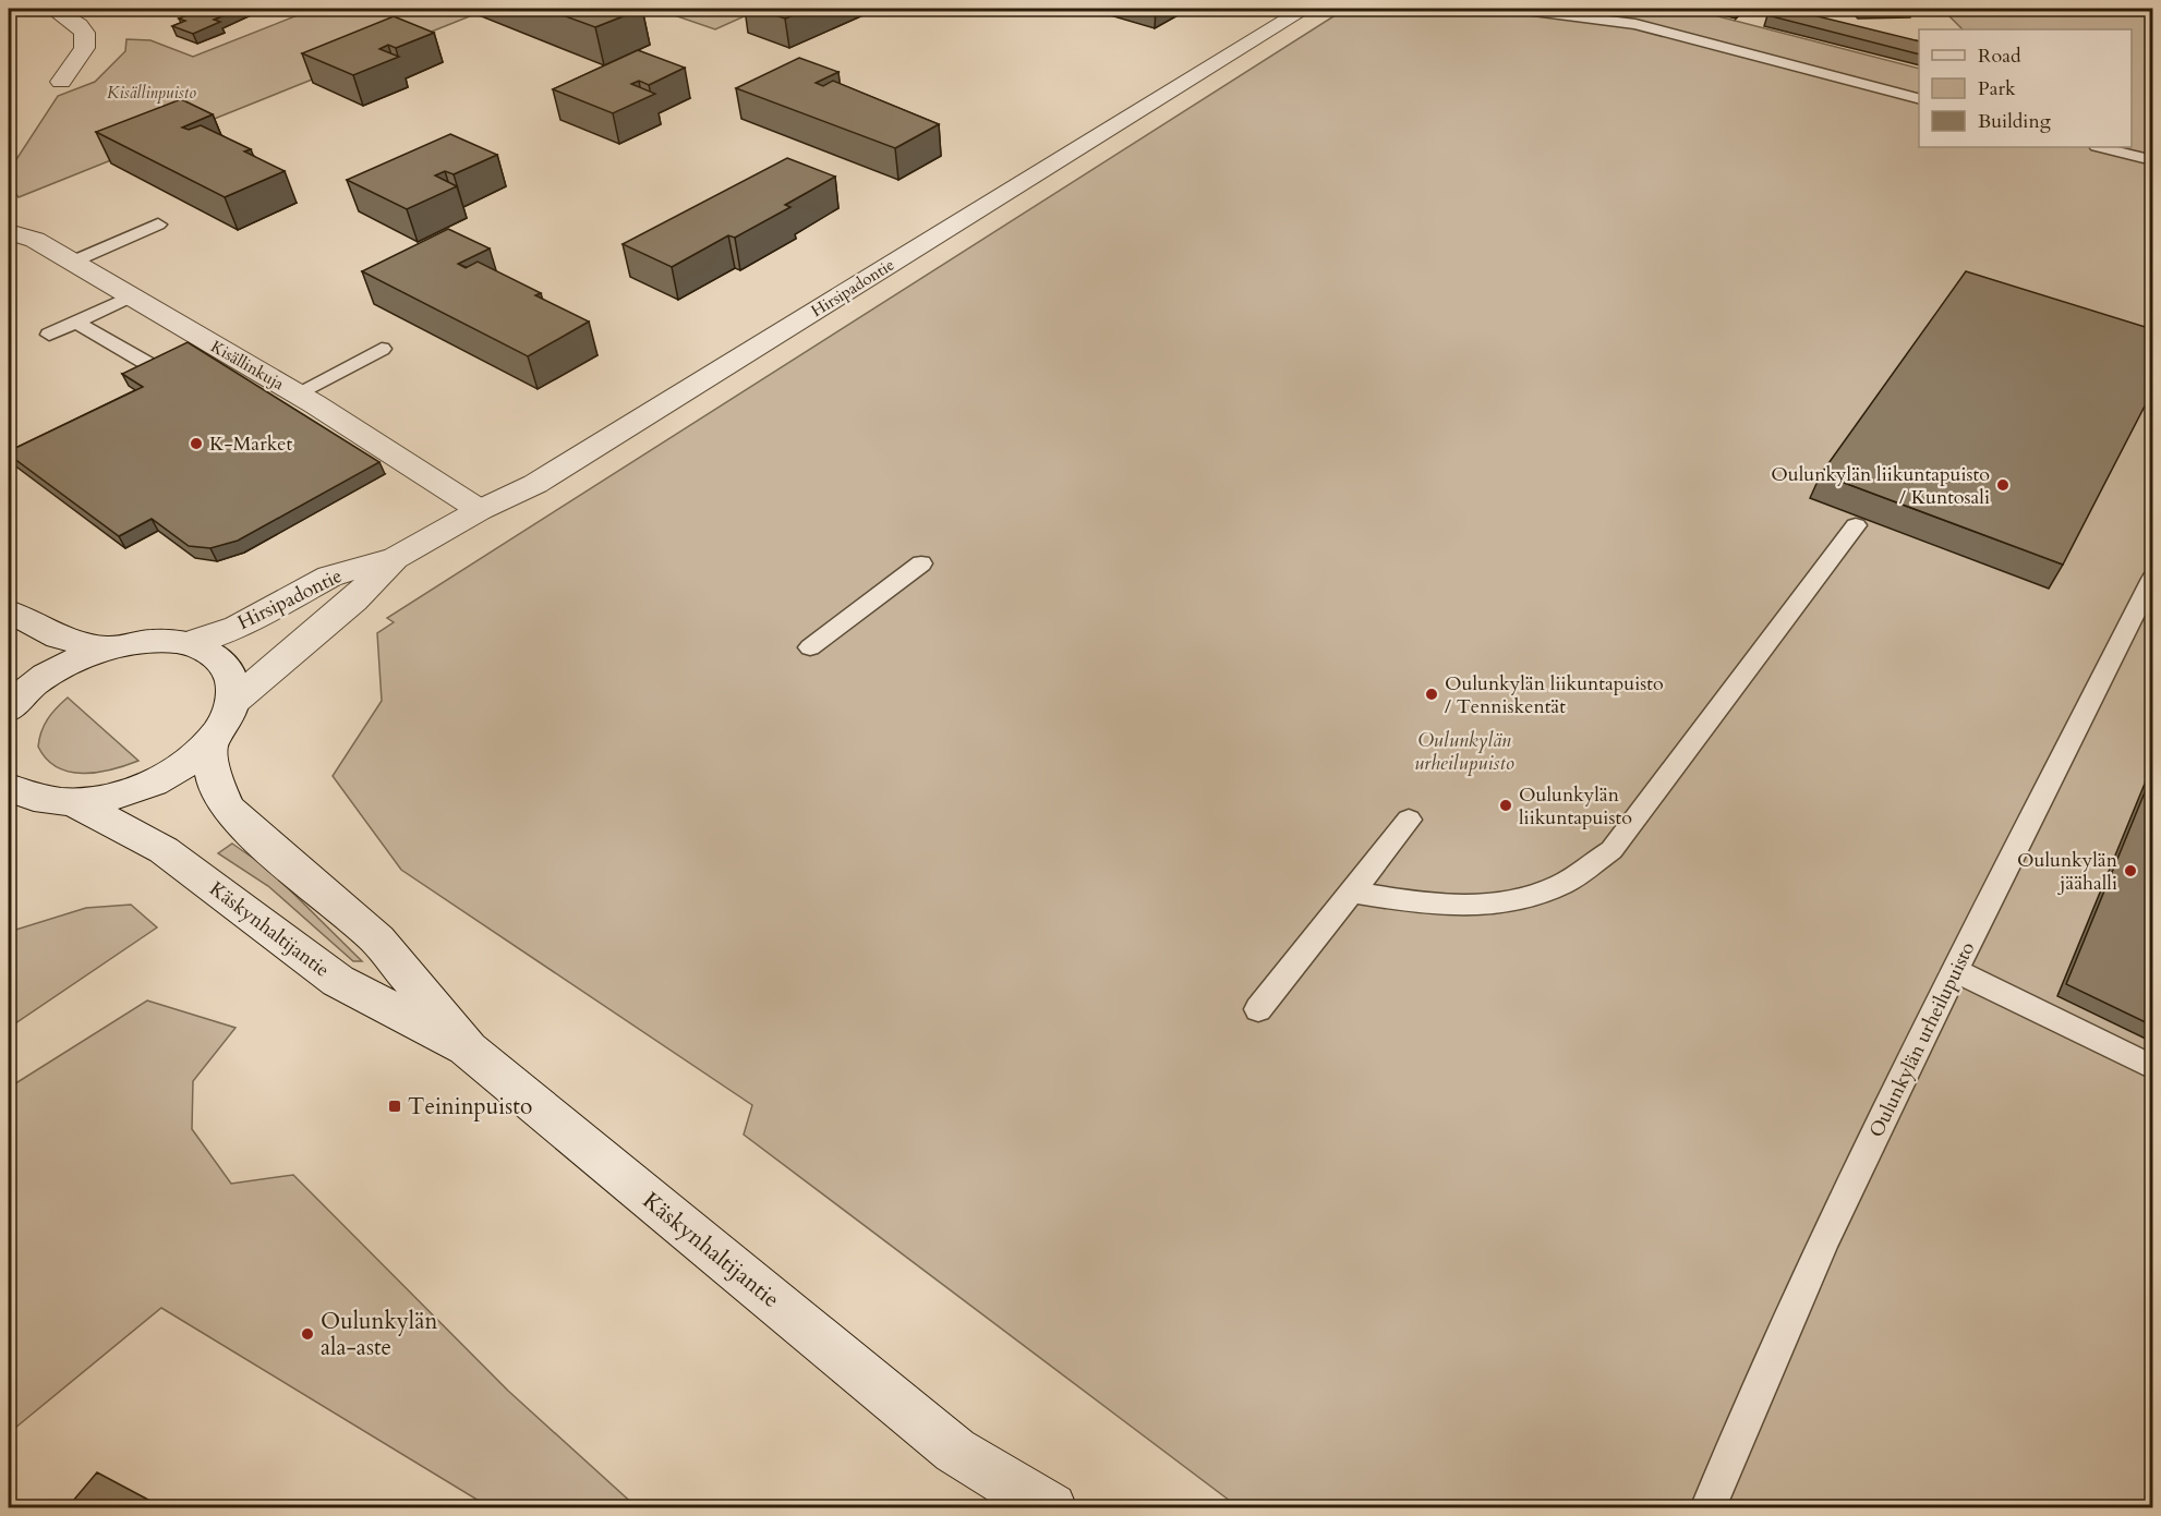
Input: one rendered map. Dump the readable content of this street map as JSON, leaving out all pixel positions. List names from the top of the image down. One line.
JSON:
{"streets":{"street":["Hirsipadontie","Kisällinkuja","Käskynhaltijantie"],"lane":["Oulunkylän urheilupuisto"]},"crossings":[["Hirsipadontie","Kisällinkuja"]],"parks":["Kisällinpuisto","Oulunkylän urheilupuisto"],"places":{"other":["K-Market","Oulunkylän liikuntapuisto / Kuntosali","Oulunkylän liikuntapuisto / Tenniskentät","Oulunkylän liikuntapuisto","Oulunkylän jäähalli","Oulunkylän ala-aste"],"transit":["Teininpuisto"]},"legend":["Road","Park","Building"]}
